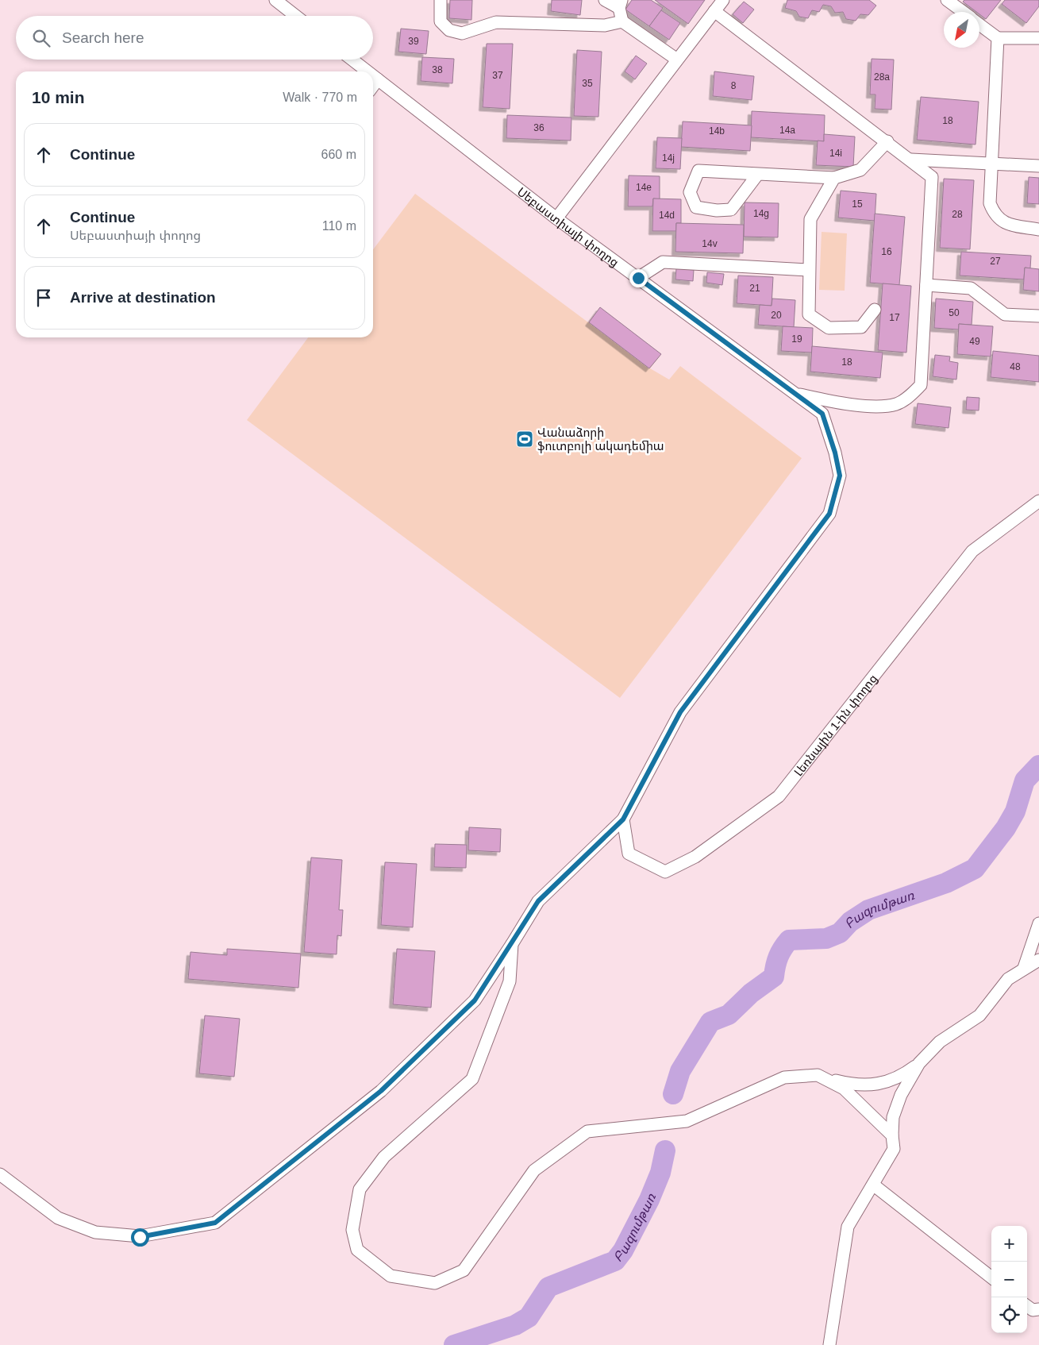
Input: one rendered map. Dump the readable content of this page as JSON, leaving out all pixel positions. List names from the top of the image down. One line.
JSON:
{"streets":{"street":["Սեբաստիայի փողոց","Լեռնային 1-ին փողոց"]},"crossings":[["Սեբաստիայի փողոց","Լեռնային 1-ին փողոց"]],"water":["Բազումթառ"],"places":{"sports":["Վանաձորի ֆուտբոլի ակադեմիա"]},"house_numbers":["39","38","37","28a","35","8","18","36","14a","14b","14i","14j","14e","15","14g","28","14d","14v","16","27","21","50","20","17","19","49","18","48"],"north":"bottom left","page":{"search":"Search here","heading":["10 min","Walk · 770 m"],"list":[["Continue","660 m"],["Continue","Սեբաստիայի փողոց","110 m"],"Arrive at destination"],"map_buttons":["+","−"]}}
